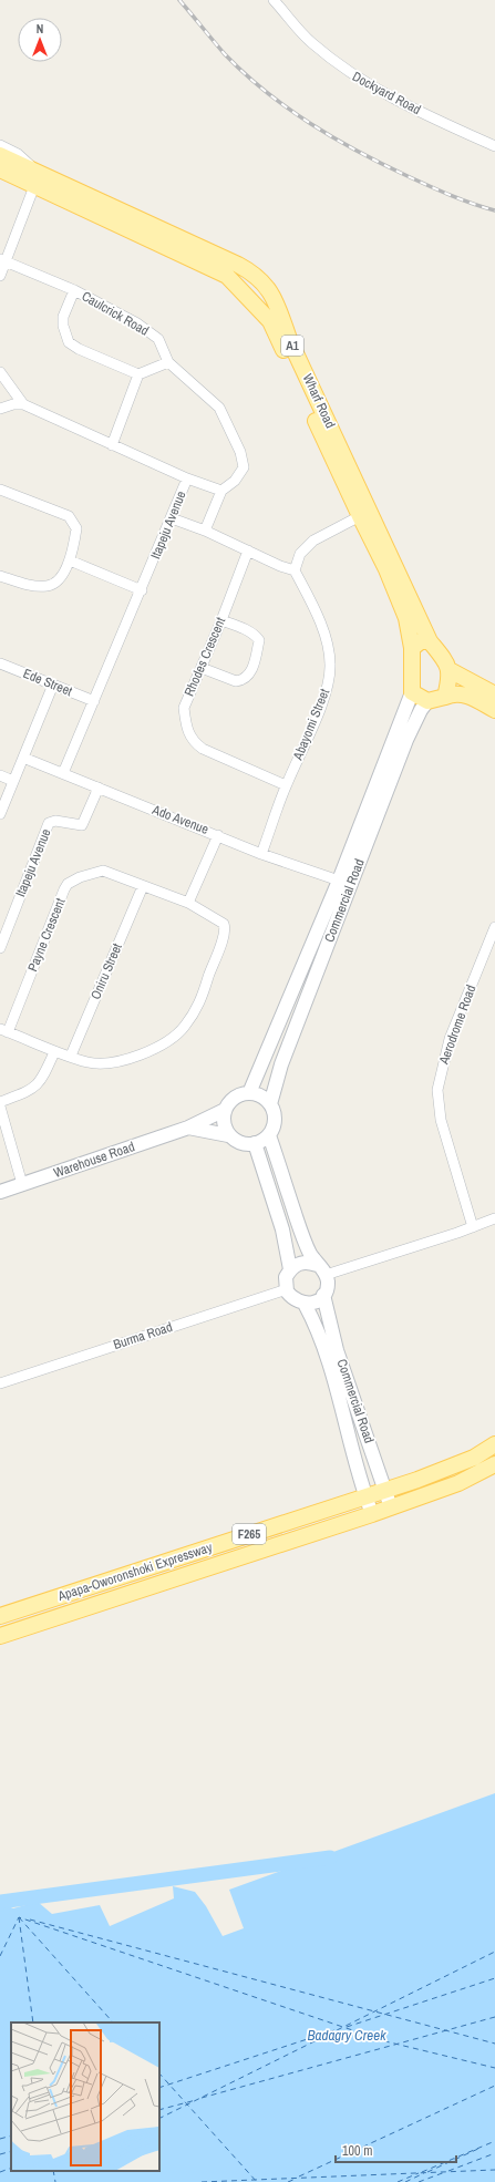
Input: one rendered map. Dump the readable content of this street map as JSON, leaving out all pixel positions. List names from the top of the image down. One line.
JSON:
{"streets":{"main road":["A1","Wharf Road","Commercial Road","Warehouse Road","F265","Apapa-Oworonshoki Expressway"],"street":["Dockyard Road","Caulcrick Road","Itapeju Avenue","Rhodes Crescent","Ede Street","Abayomi Street","Ado Avenue","Payne Crescent","Oniru Street","Aerodrome Road","Burma Road"]},"crossings":[["Wharf Road","Commercial Road"],["Itapeju Avenue","Ede Street"],["Itapeju Avenue","Ado Avenue"],["Rhodes Crescent","Abayomi Street"],["Abayomi Street","Ado Avenue"],["Ado Avenue","Commercial Road"],["Commercial Road","Warehouse Road"],["Commercial Road","Burma Road"],["Commercial Road","Apapa-Oworonshoki Expressway"],["Payne Crescent","Oniru Street"]],"water":["Badagry Creek"],"scale_bar":"100 m","north":"top"}
